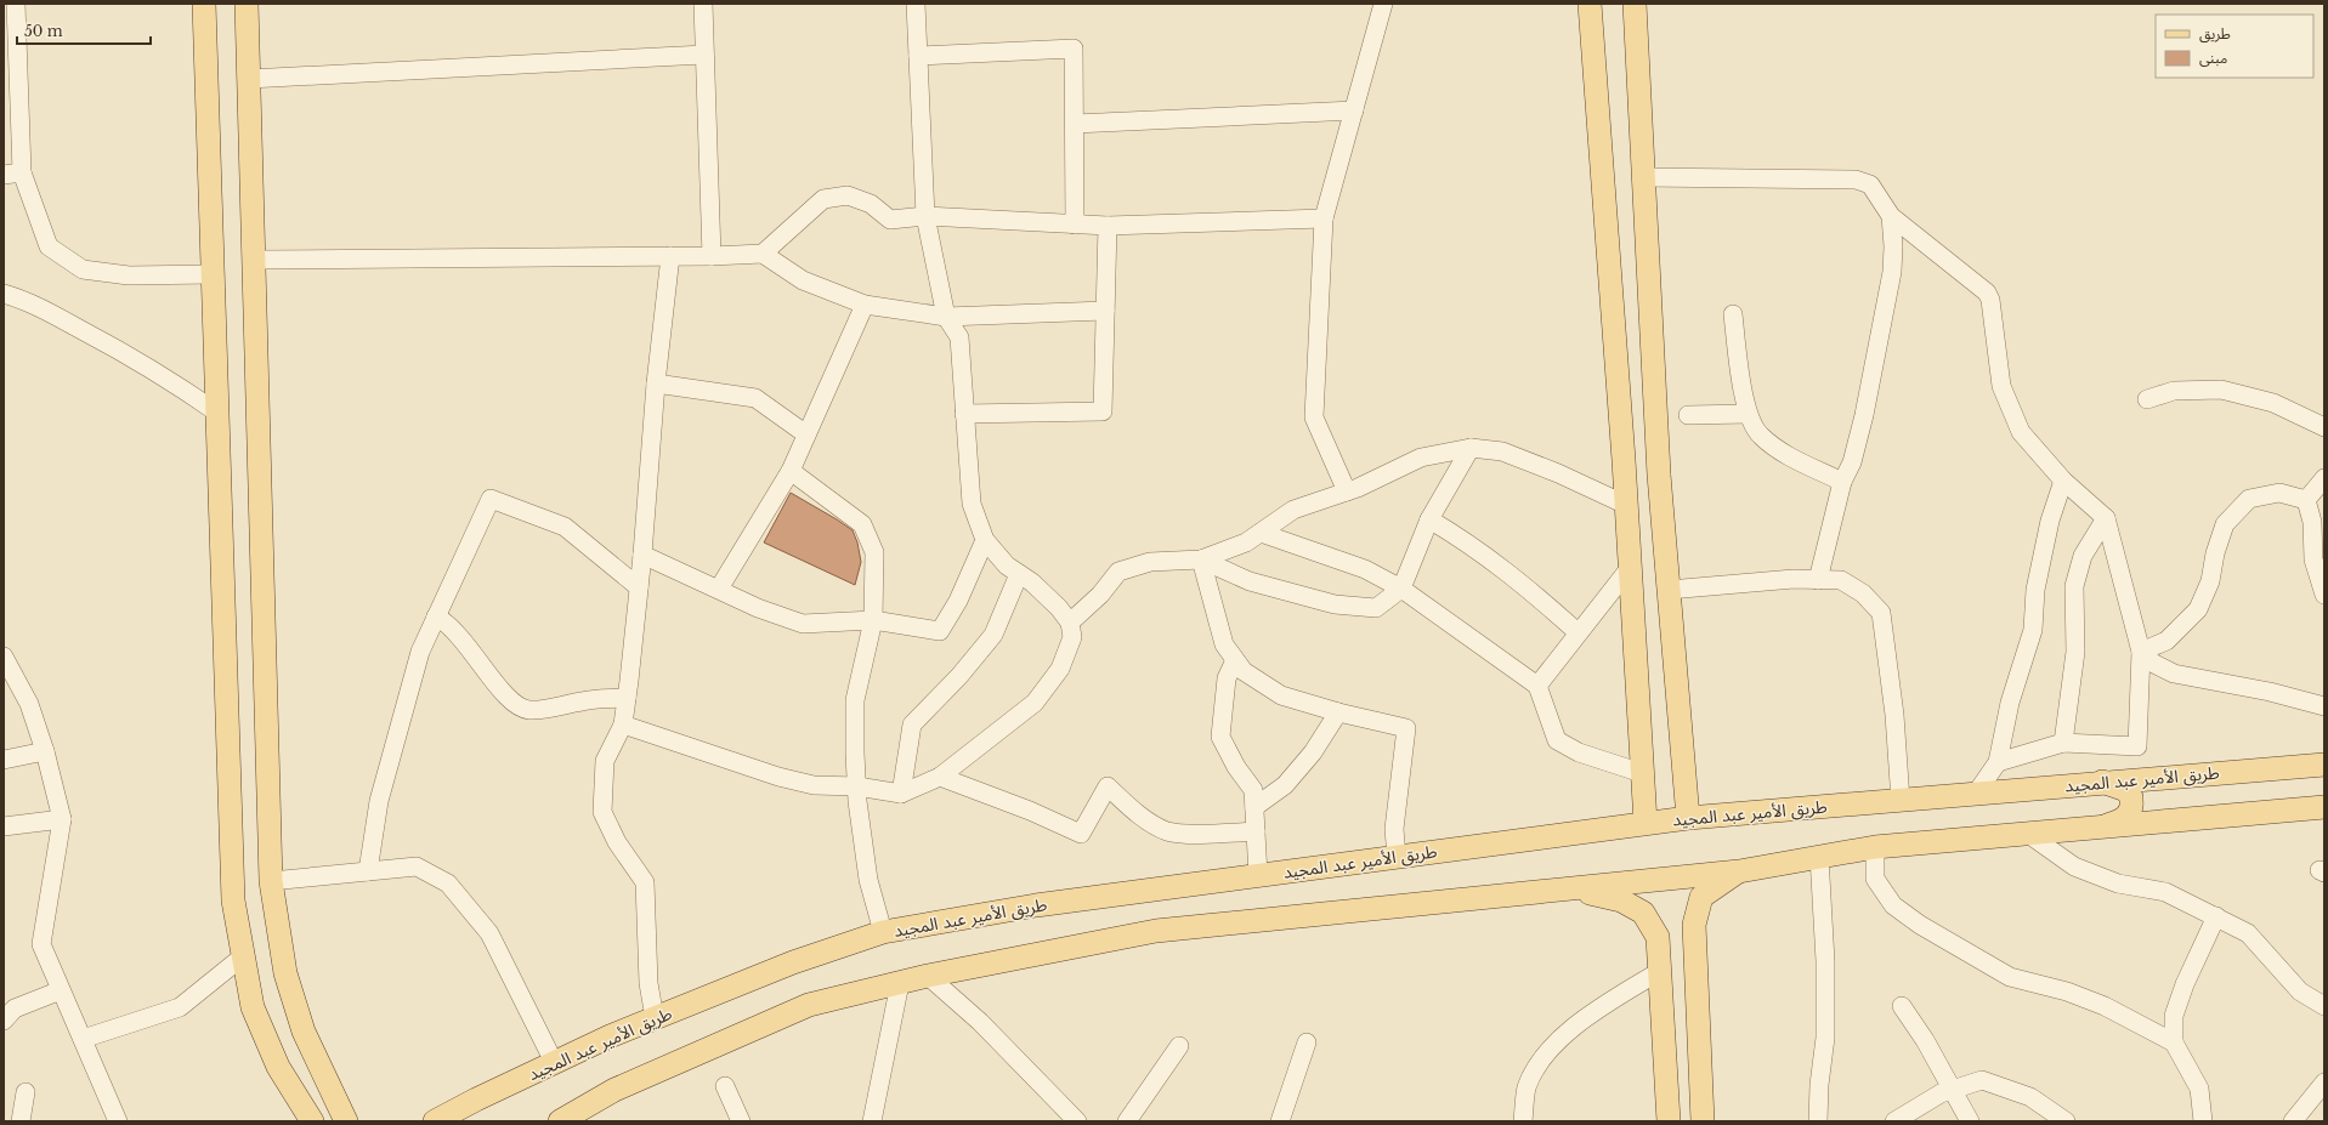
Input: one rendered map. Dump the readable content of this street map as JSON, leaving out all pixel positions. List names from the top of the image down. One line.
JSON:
{"streets":{"main road":["طريق الأمير عبد المجيد"]},"legend":["طريق","مبنى"],"scale_bar":"50 m"}
